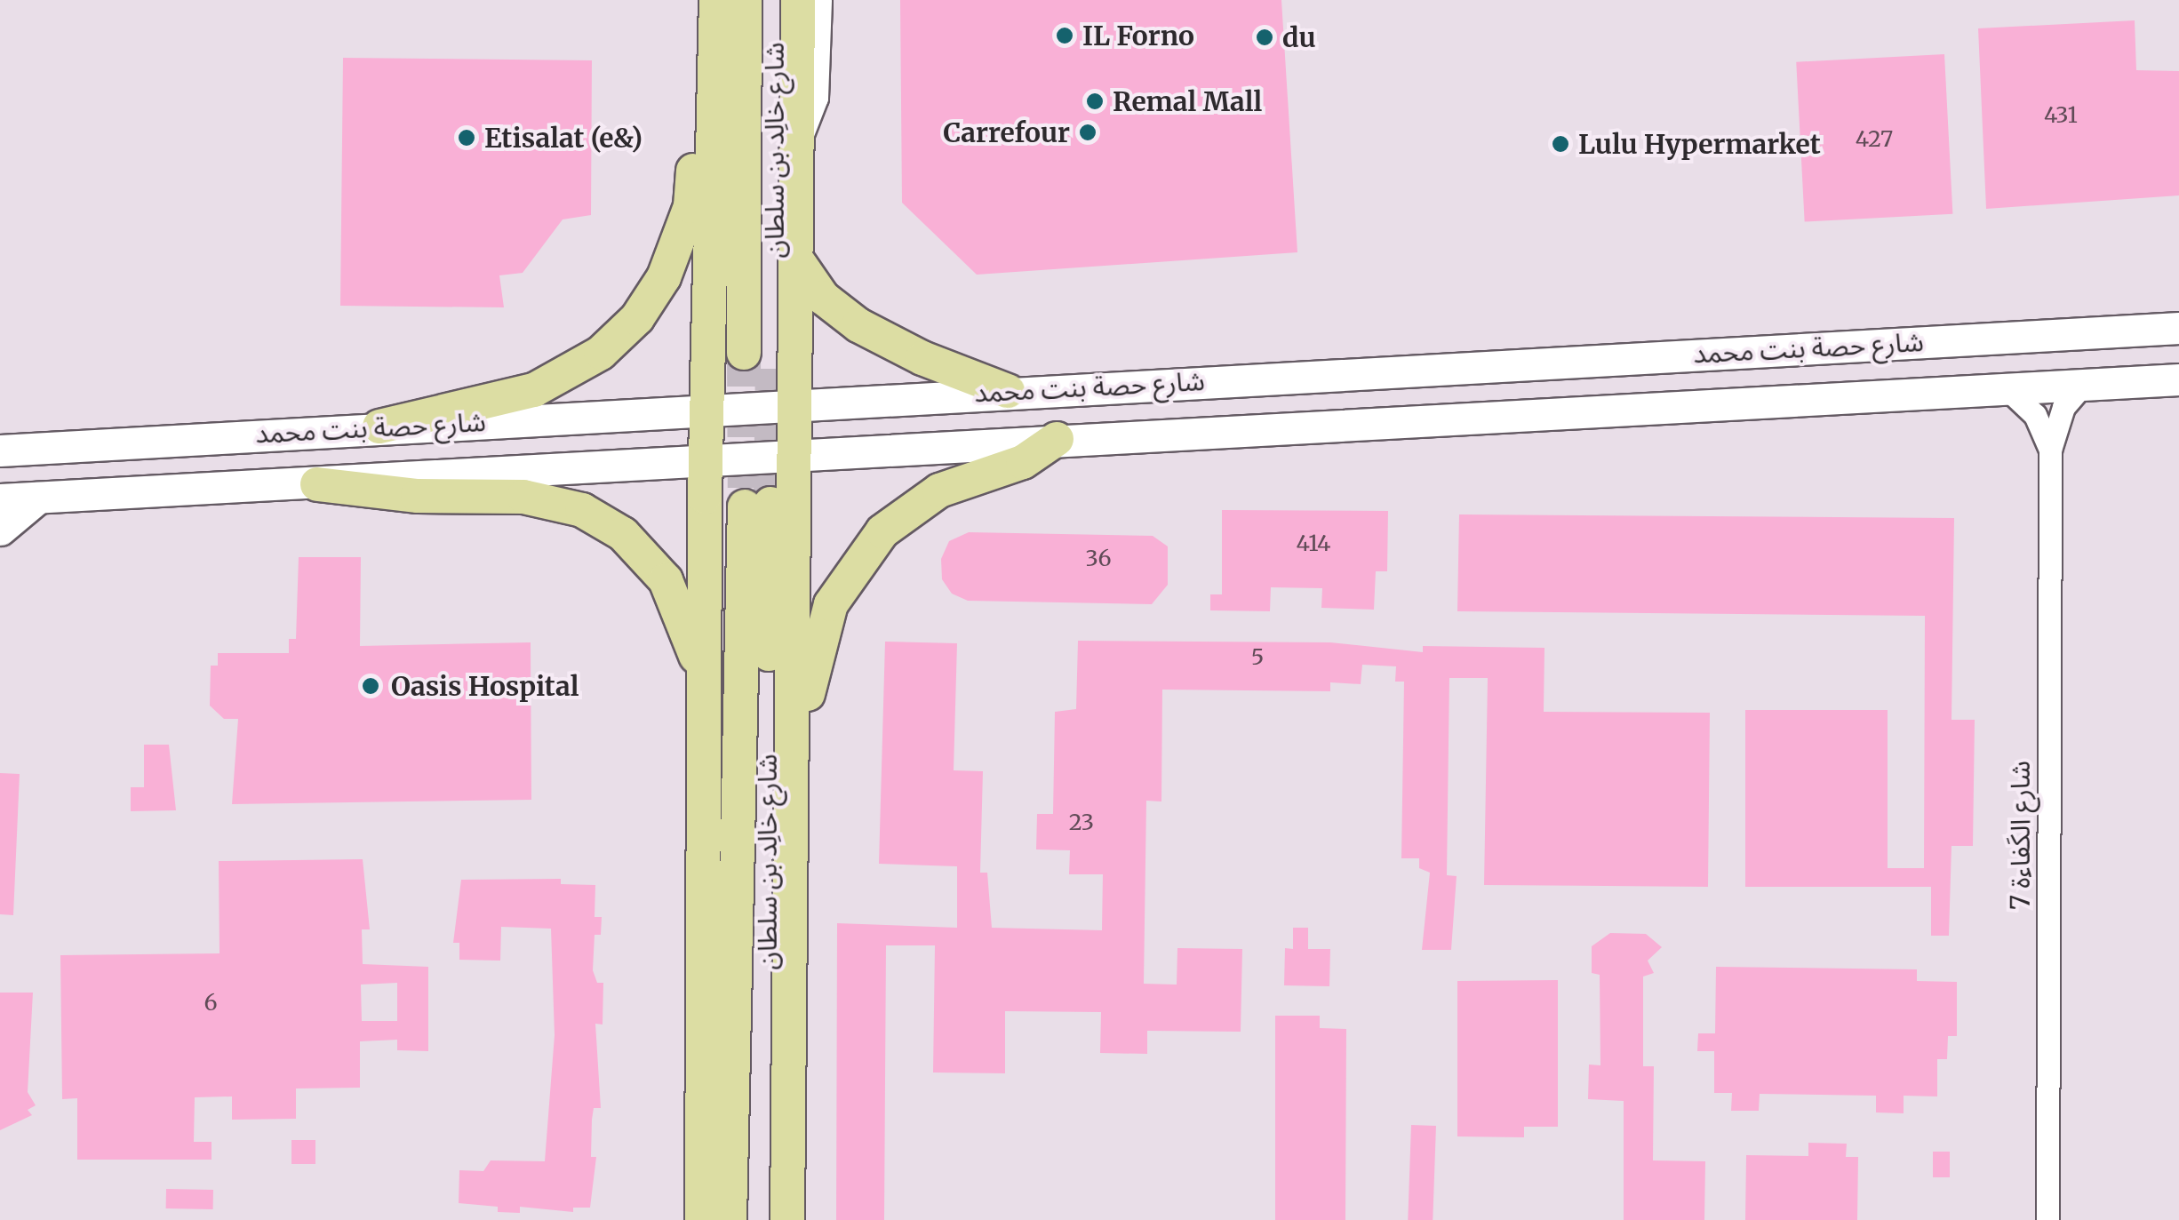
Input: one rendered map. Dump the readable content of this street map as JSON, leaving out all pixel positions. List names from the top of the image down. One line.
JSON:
{"streets":{"main road":["شارع خالِد بن سلطان","شارع حصة بنت محمد"],"street":["شارع الكَفاءة 7"]},"crossings":[["شارع حصة بنت محمد","شارع الكَفاءة 7"]],"places":["IL Forno","du","Remal Mall","Carrefour","Etisalat (e&)","Lulu Hypermarket","Oasis Hospital"],"house_numbers":["431","427","414","36","5","23","6"]}
